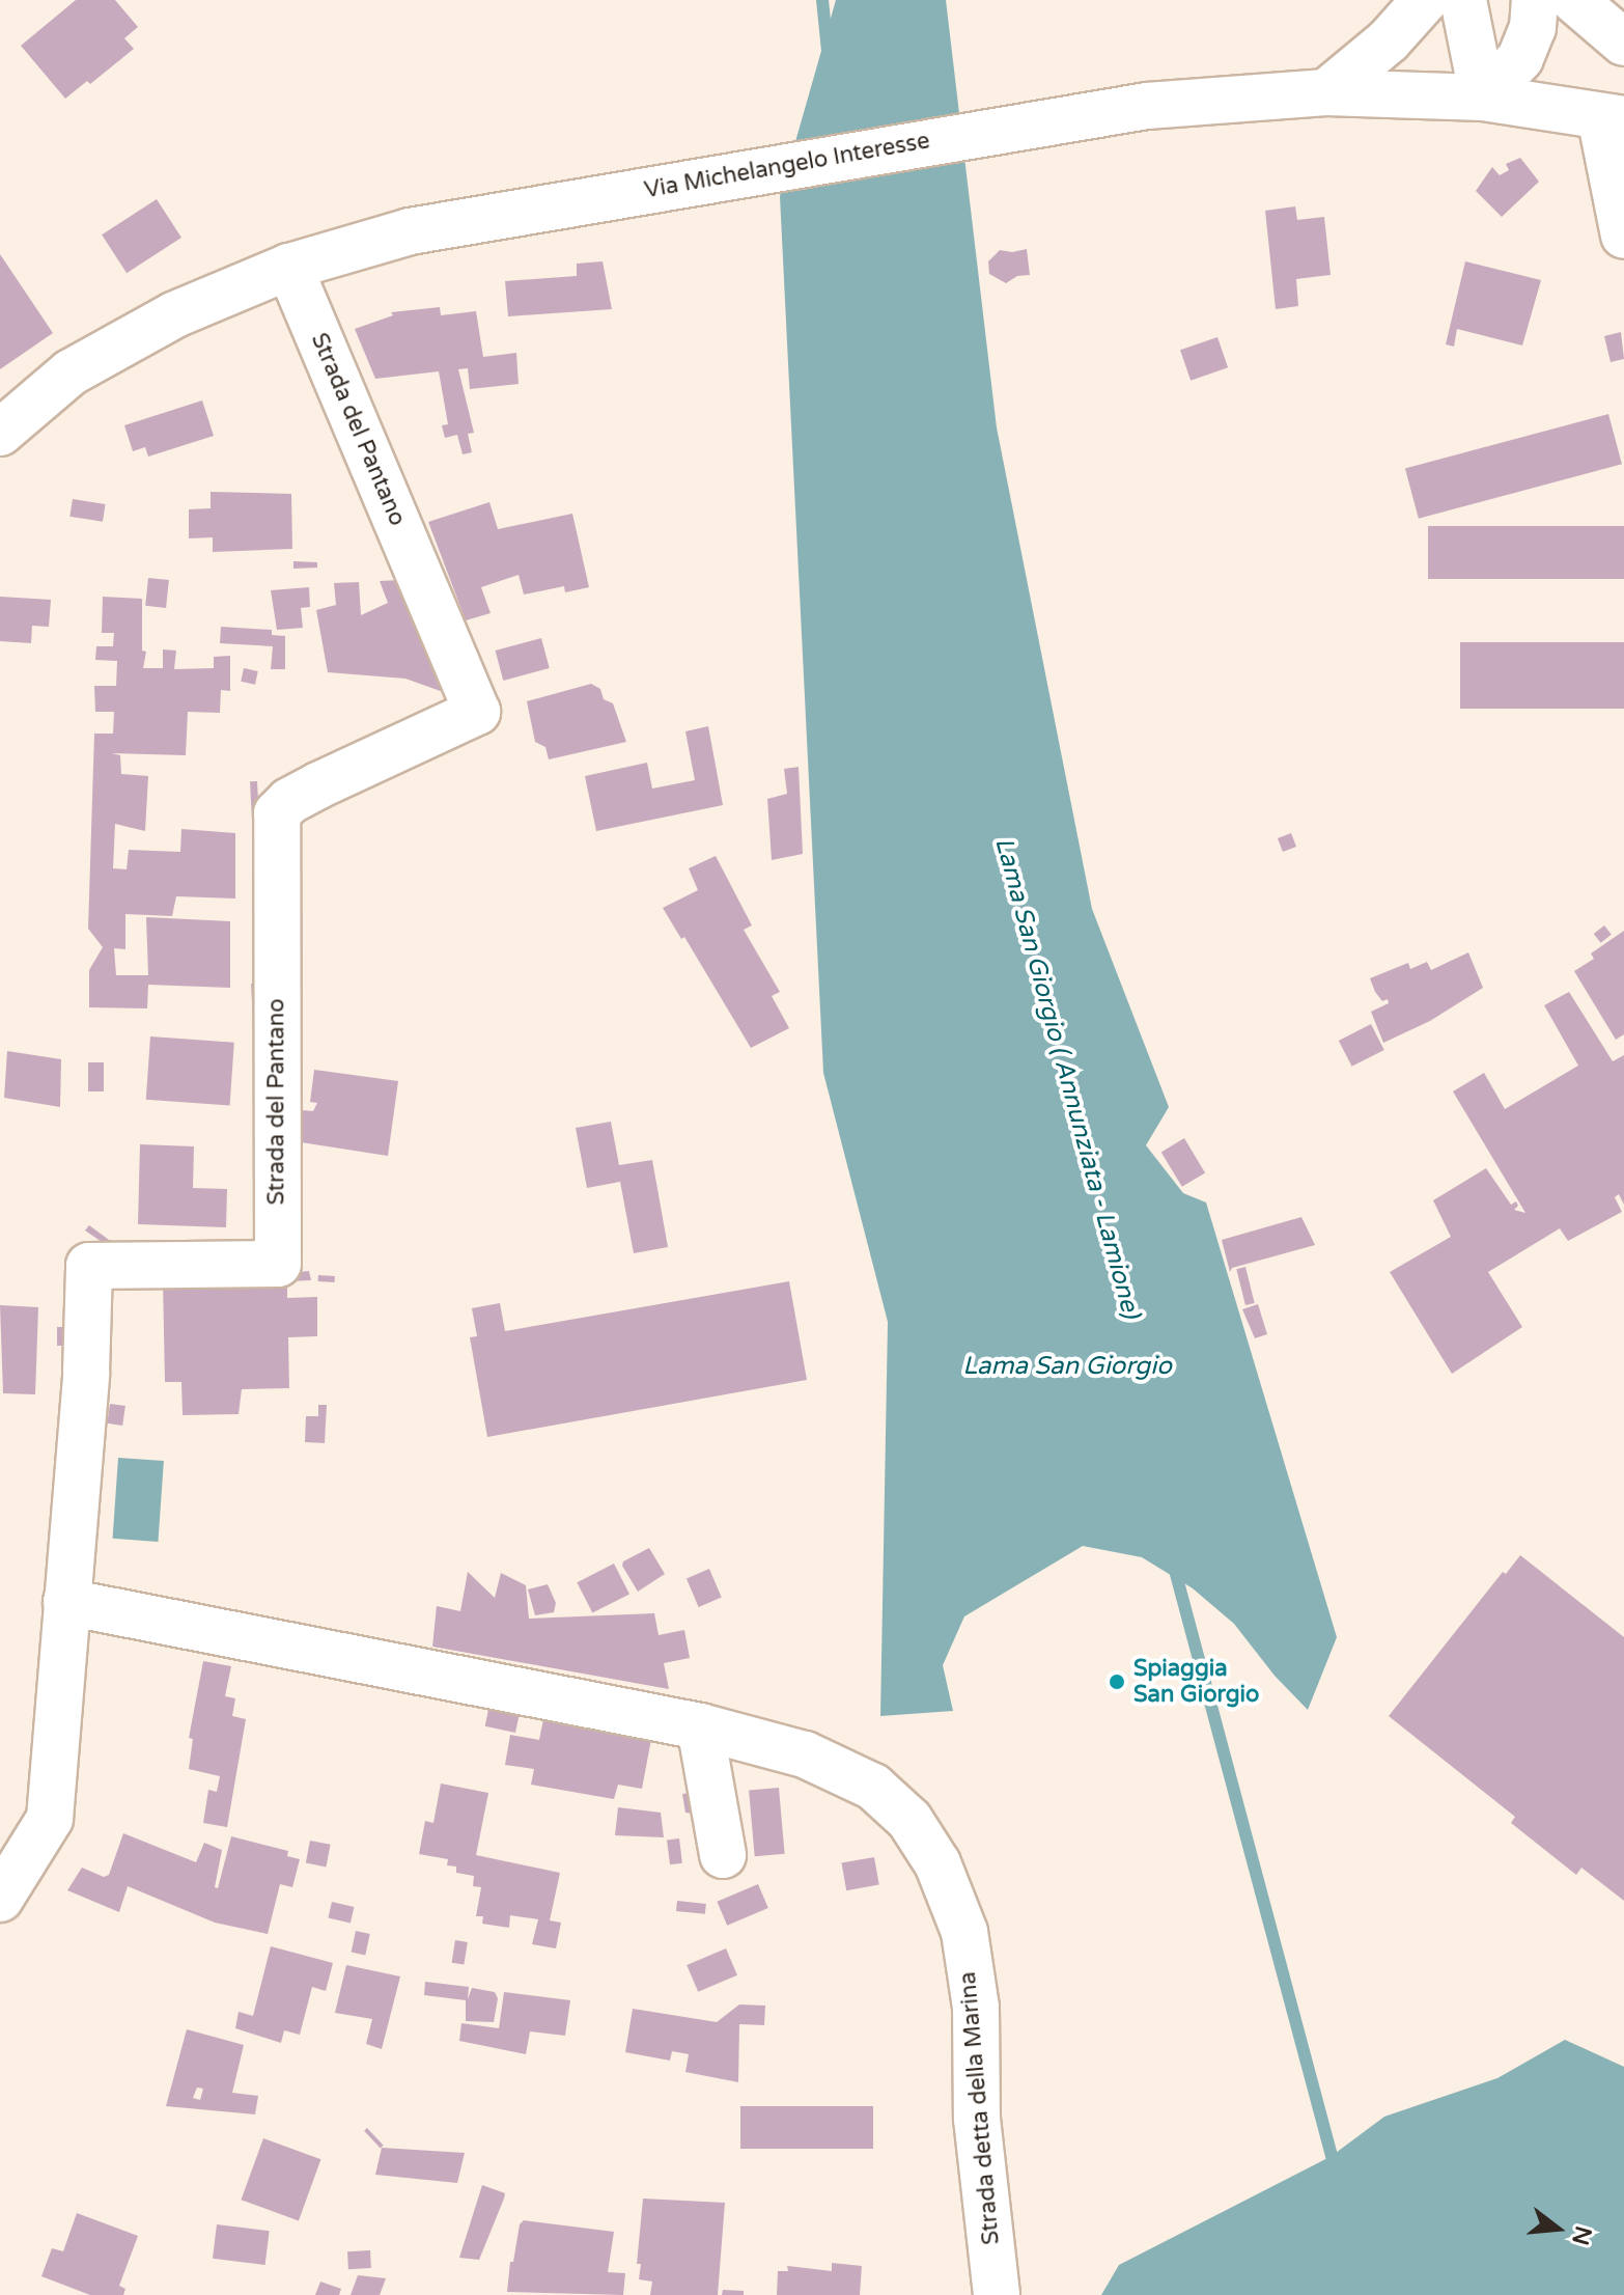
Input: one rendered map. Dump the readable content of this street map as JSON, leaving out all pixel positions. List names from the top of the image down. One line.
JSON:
{"streets":{"street":["Via Michelangelo Interesse","Strada del Pantano","Strada detta della Marina"]},"crossings":[["Via Michelangelo Interesse","Strada del Pantano"],["Strada del Pantano","Strada detta della Marina"]],"water":["Lama San Giorgio ( Annunziata - Lamione)","Lama San Giorgio"],"places":["Spiaggia San Giorgio"],"north":"right"}
